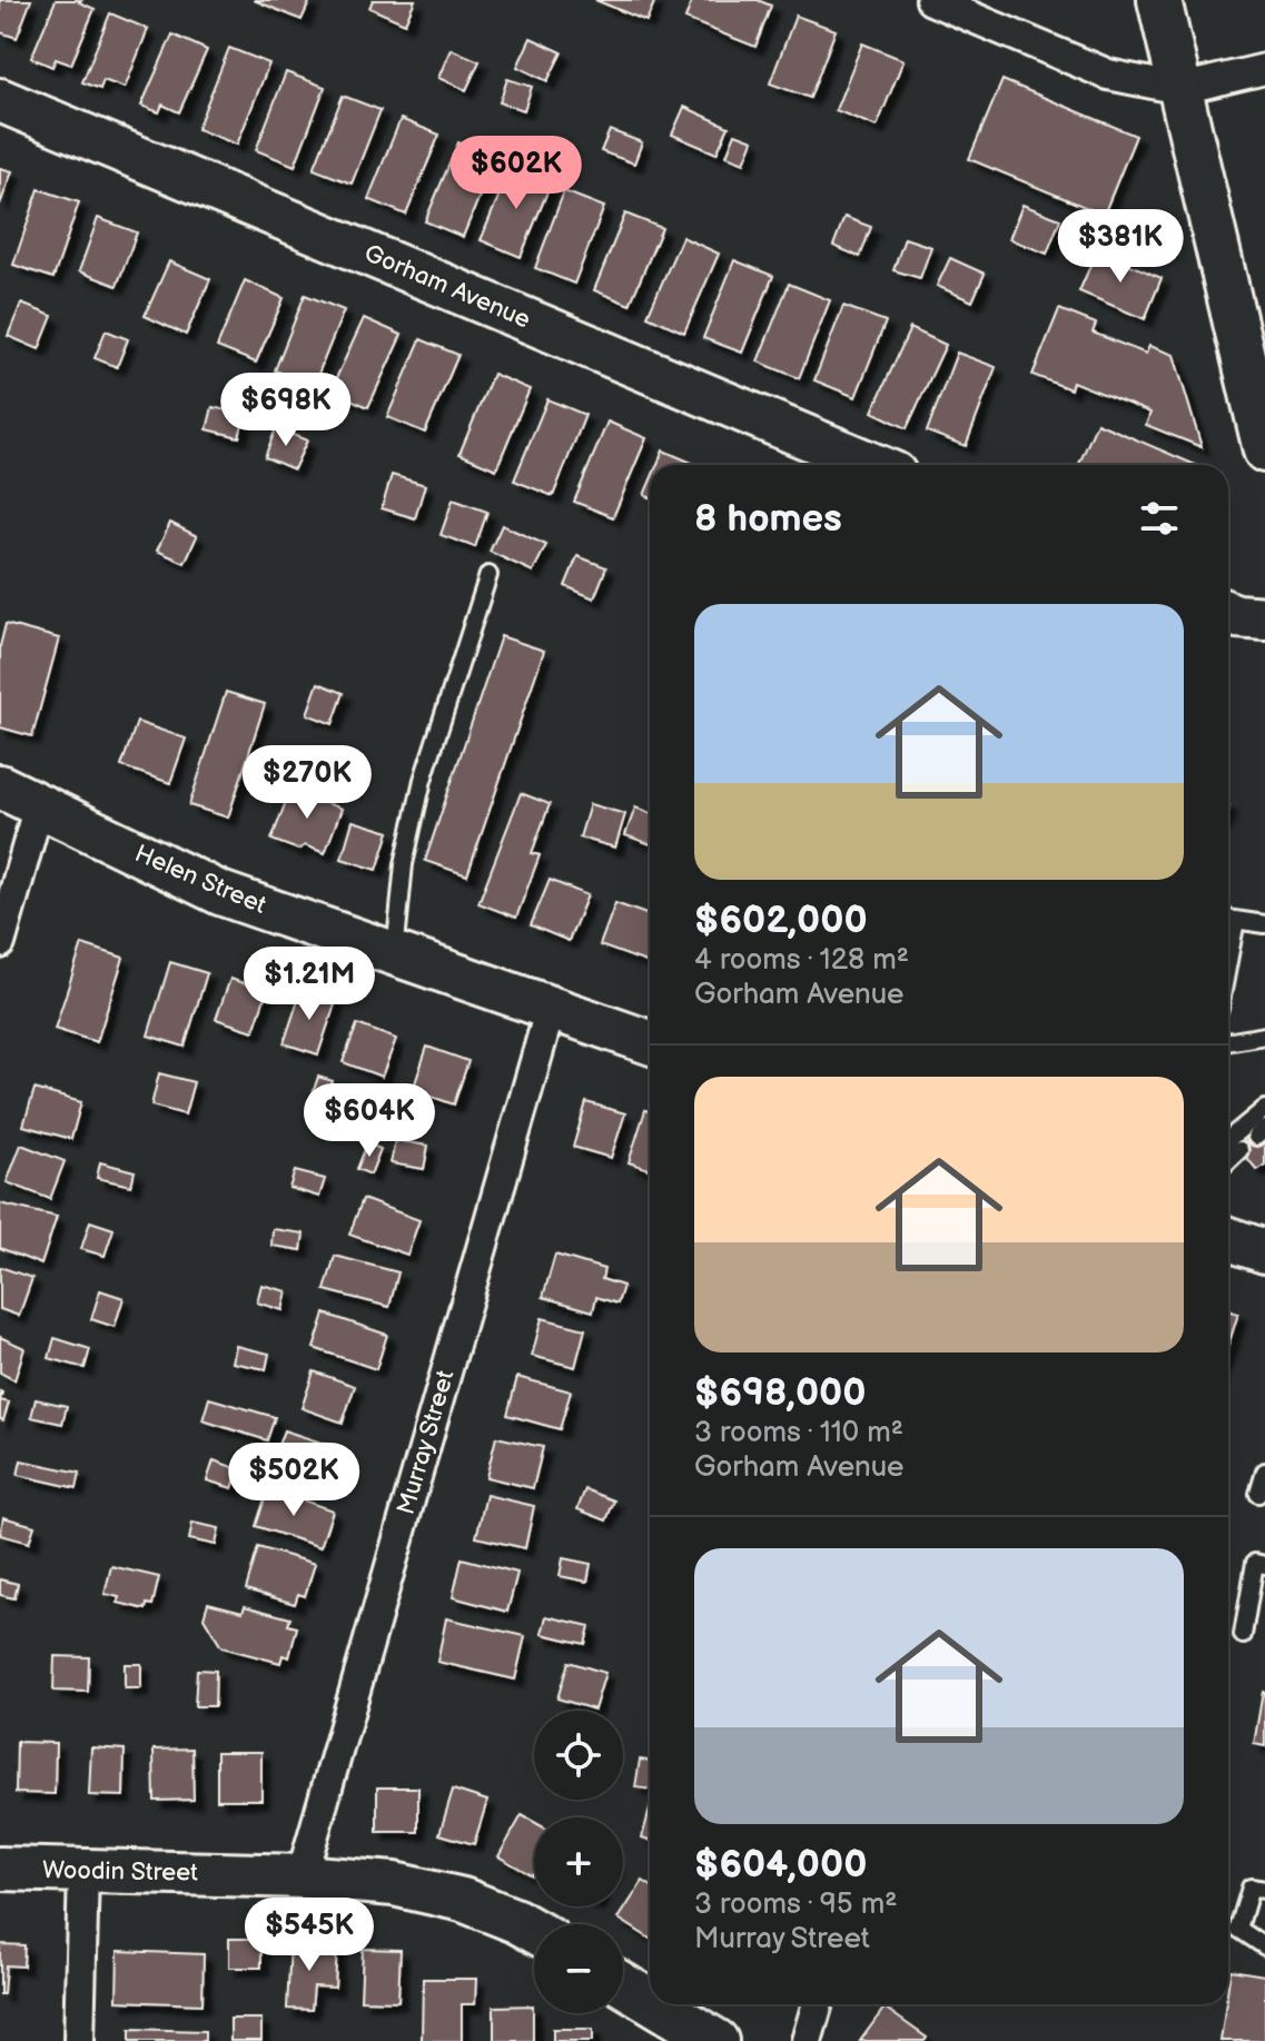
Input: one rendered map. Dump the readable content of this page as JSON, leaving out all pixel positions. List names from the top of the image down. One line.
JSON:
{"streets":{"main road":["Gorham Avenue","Helen Street","Woodin Street"],"street":["Murray Street"]},"crossings":[["Helen Street","Murray Street"],["Murray Street","Woodin Street"]],"page":{"price":["$602K","$381K","$698K","$270K","$1.21M","$604K","$502K","$545K"],"heading":"8 homes","list":[{"name":"$602,000","note":"4 rooms · 128 m² · Gorham Avenue"},{"name":"$698,000","note":"3 rooms · 110 m² · Gorham Avenue"},{"name":"$604,000","note":"3 rooms · 95 m² · Murray Street"}],"map_buttons":["+","−"]}}
